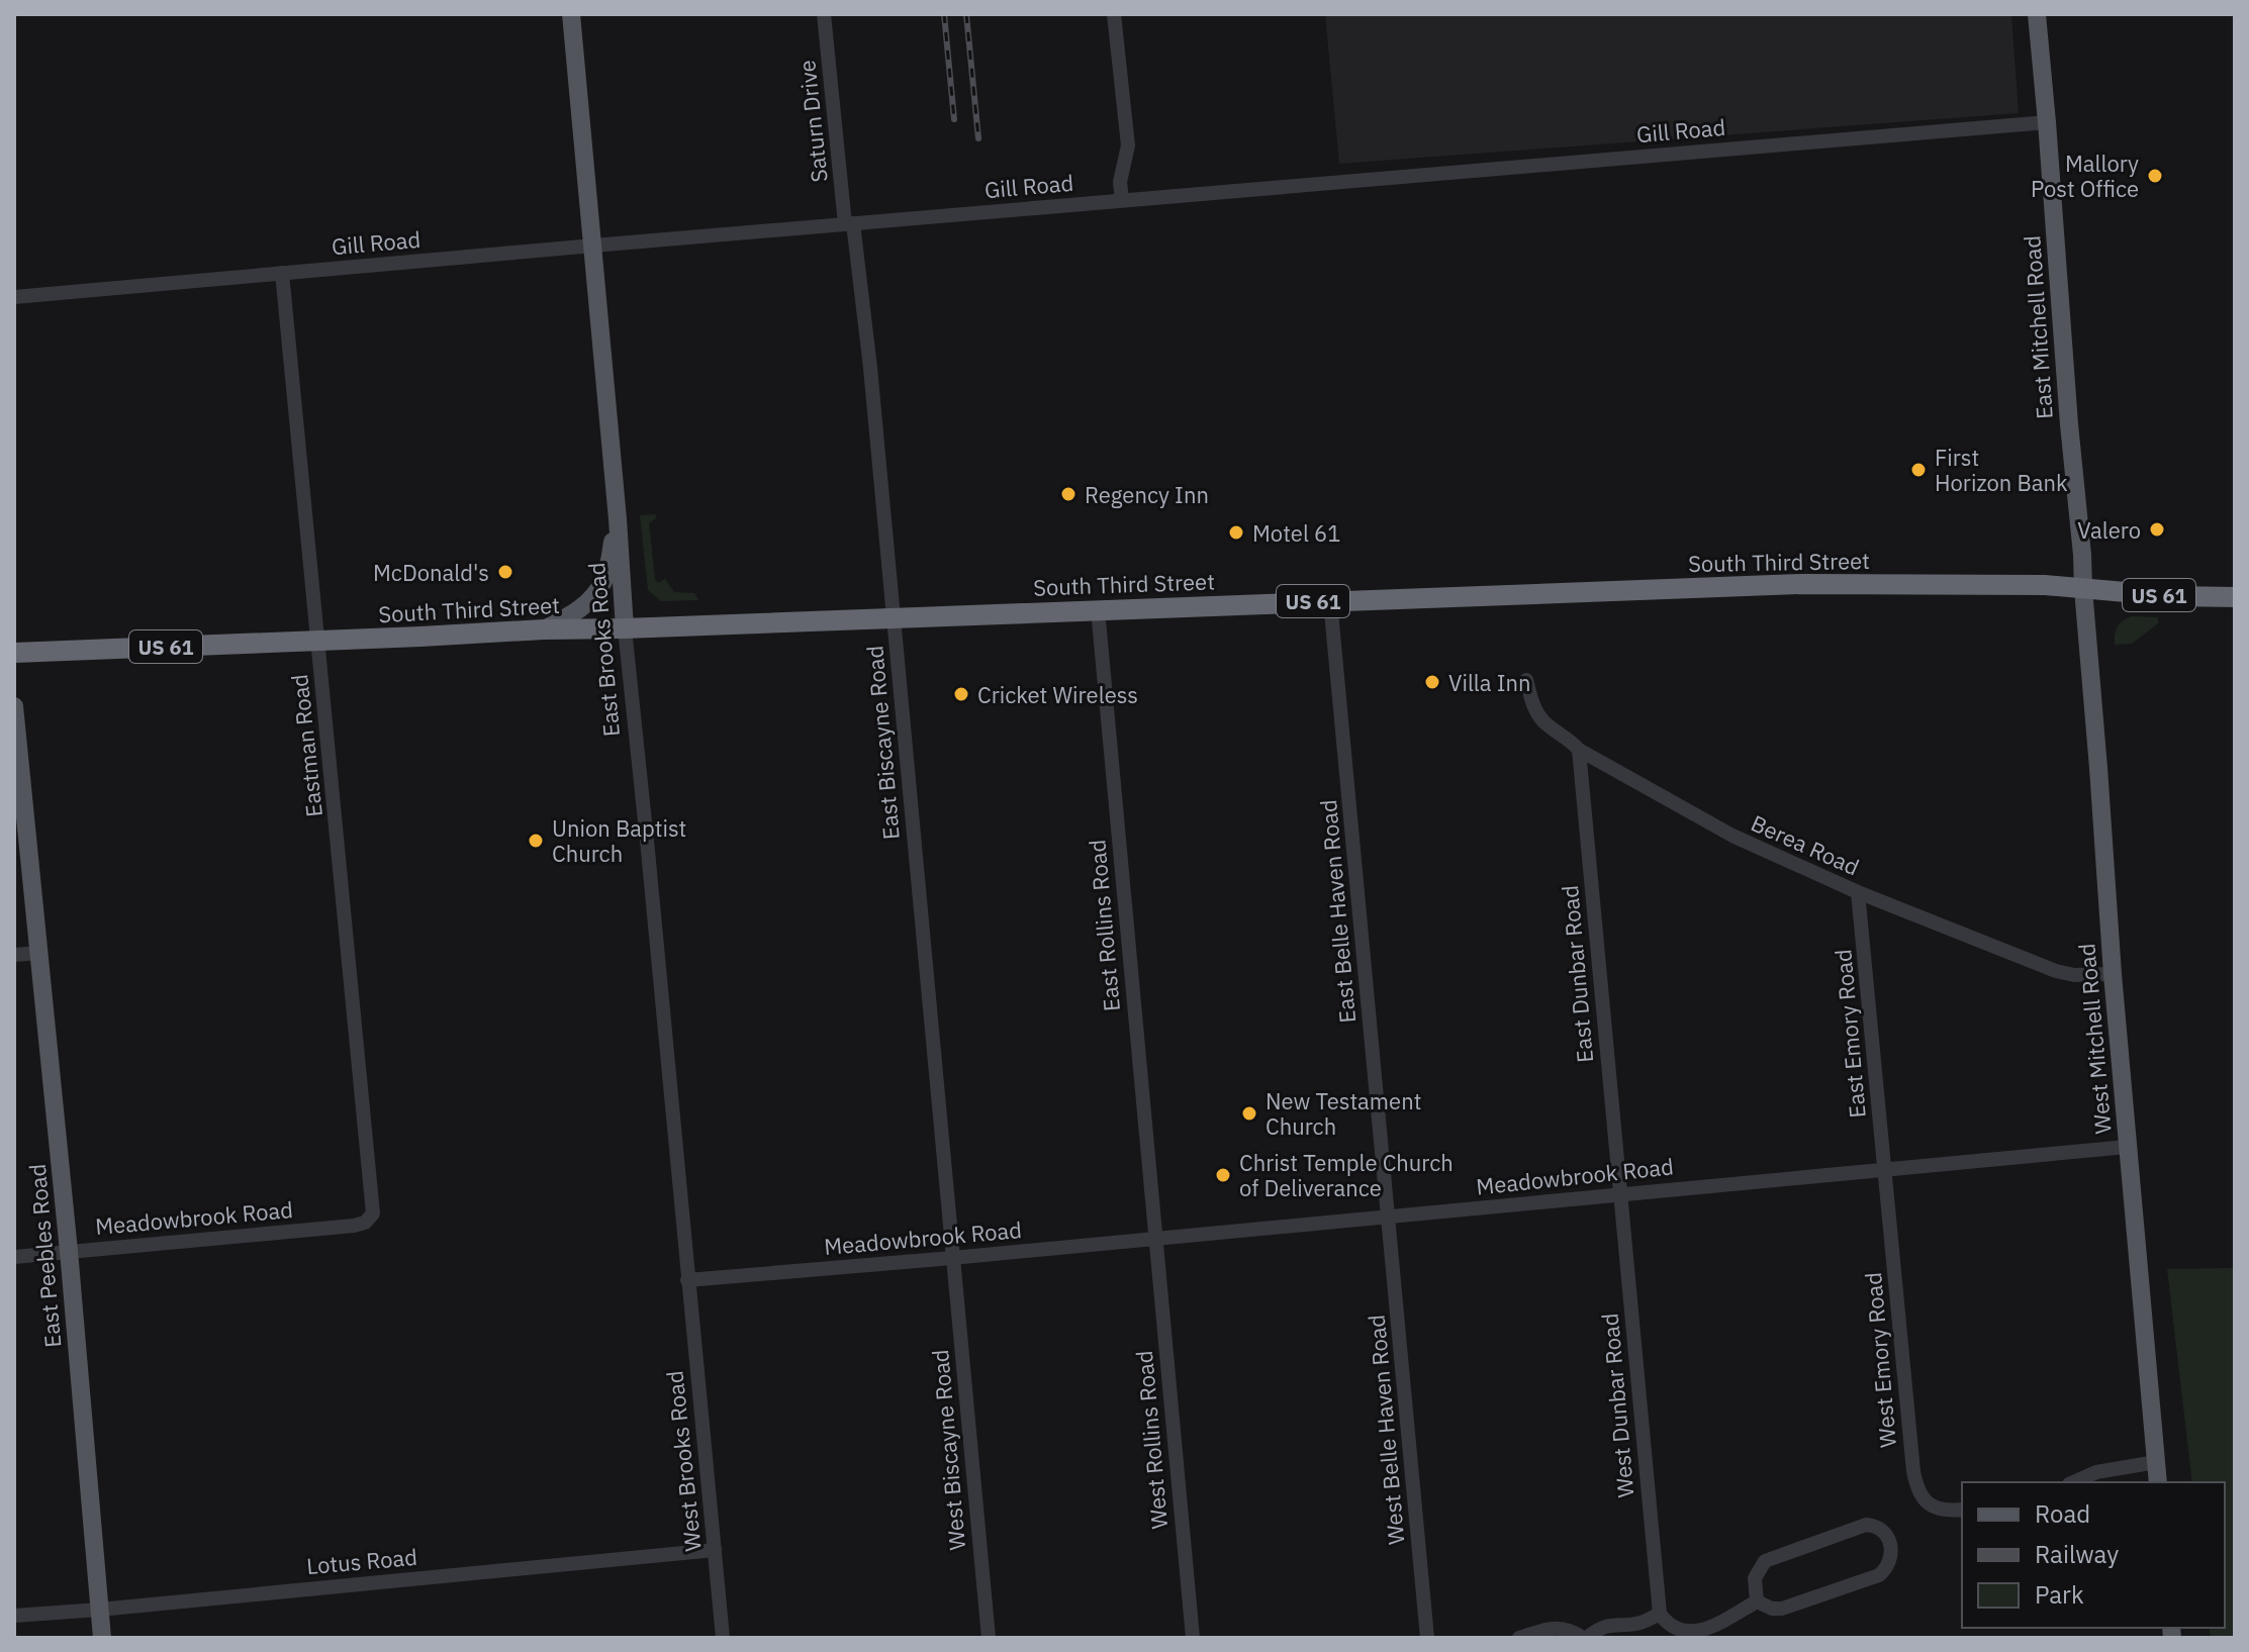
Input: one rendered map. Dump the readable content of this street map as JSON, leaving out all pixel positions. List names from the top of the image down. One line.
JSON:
{"streets":{"highway":["South Third Street","US 61"],"main road":["East Mitchell Road","East Brooks Road","West Mitchell Road","East Peebles Road"],"street":["Saturn Drive","Gill Road","East Biscayne Road","Eastman Road","Berea Road","East Belle Haven Road","East Rollins Road","East Dunbar Road","East Emory Road","Meadowbrook Road","West Emory Road","West Dunbar Road","West Belle Haven Road","West Rollins Road","West Biscayne Road","West Brooks Road","Lotus Road"]},"crossings":[["Saturn Drive","Gill Road"],["Saturn Drive","East Biscayne Road"],["Gill Road","East Mitchell Road"],["Gill Road","East Brooks Road"],["Gill Road","East Biscayne Road"],["Gill Road","Eastman Road"],["East Mitchell Road","South Third Street"],["East Mitchell Road","West Mitchell Road"],["South Third Street","East Brooks Road"],["South Third Street","East Biscayne Road"],["South Third Street","Eastman Road"],["South Third Street","East Belle Haven Road"],["South Third Street","East Rollins Road"],["South Third Street","West Mitchell Road"],["East Brooks Road","Meadowbrook Road"],["East Brooks Road","West Brooks Road"],["East Biscayne Road","Meadowbrook Road"],["East Biscayne Road","West Biscayne Road"],["Eastman Road","Meadowbrook Road"],["Berea Road","East Dunbar Road"],["Berea Road","East Emory Road"],["Berea Road","West Mitchell Road"],["East Belle Haven Road","Meadowbrook Road"],["East Belle Haven Road","West Belle Haven Road"],["East Rollins Road","Meadowbrook Road"],["East Rollins Road","West Rollins Road"],["East Dunbar Road","Meadowbrook Road"],["East Dunbar Road","West Dunbar Road"],["East Emory Road","Meadowbrook Road"],["East Emory Road","West Emory Road"],["West Mitchell Road","Meadowbrook Road"],["Meadowbrook Road","East Peebles Road"],["Meadowbrook Road","West Emory Road"],["Meadowbrook Road","West Dunbar Road"],["Meadowbrook Road","West Belle Haven Road"],["Meadowbrook Road","West Rollins Road"],["Meadowbrook Road","West Biscayne Road"],["Meadowbrook Road","West Brooks Road"],["East Peebles Road","Lotus Road"],["West Brooks Road","Lotus Road"]],"places":["Mallory Post Office","First Horizon Bank","Regency Inn","Valero","Motel 61","McDonald's","Villa Inn","Cricket Wireless","Union Baptist Church","New Testament Church","Christ Temple Church of Deliverance"],"legend":["Road","Railway","Park"]}
